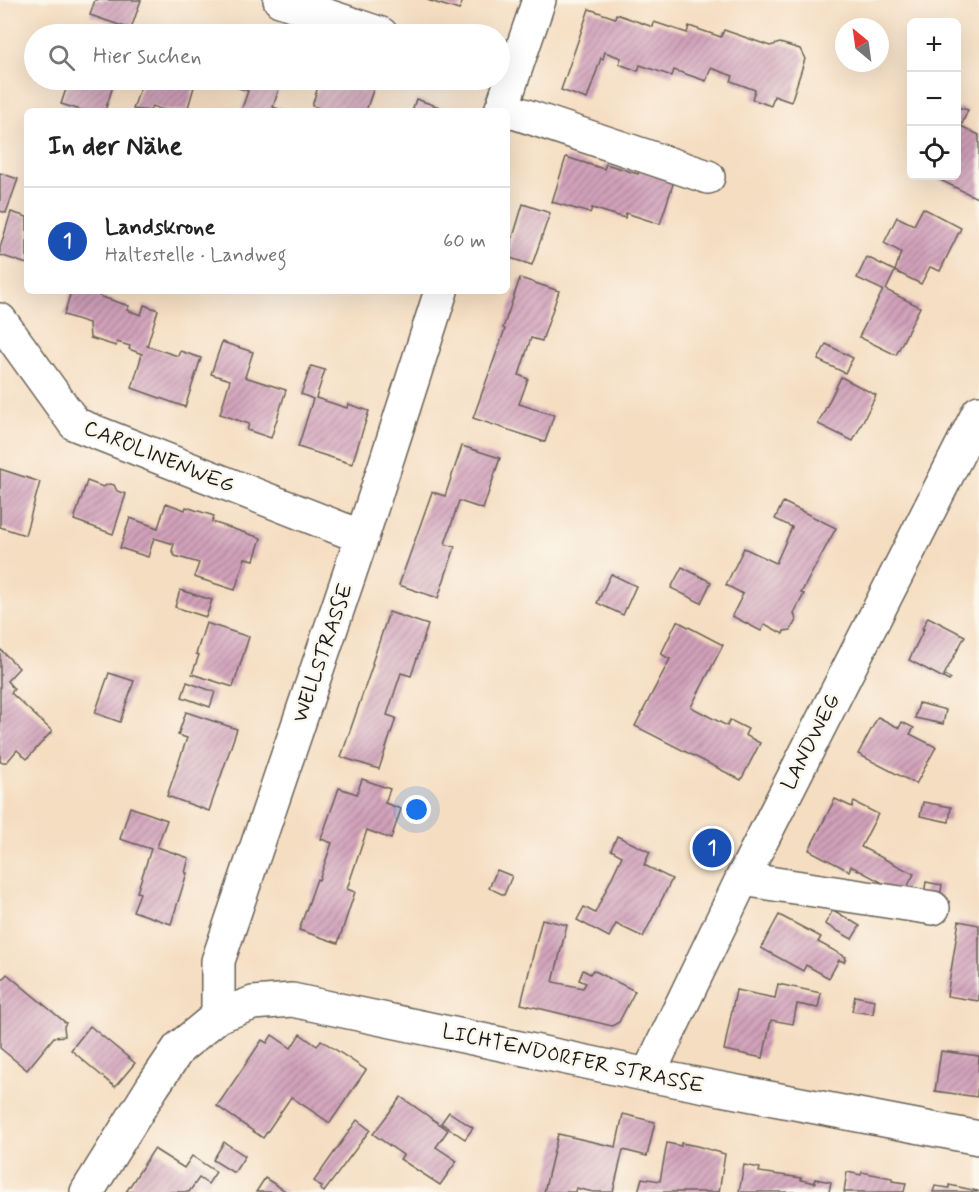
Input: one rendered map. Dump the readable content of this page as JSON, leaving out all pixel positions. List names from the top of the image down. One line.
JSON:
{"streets":{"street":["CAROLINENWEG","WELLSTRASSE","LANDWEG","LICHTENDORFER STRASSE"]},"crossings":[["CAROLINENWEG","WELLSTRASSE"],["WELLSTRASSE","LICHTENDORFER STRASSE"],["LANDWEG","LICHTENDORFER STRASSE"]],"north":"top left","page":{"map_buttons":["+","−"],"search":"Hier suchen","heading":"In der Nähe","list":[{"mark":"1","name":"Landskrone","note":"Haltestelle · Landweg","value":"60 m"}],"pins":"1"}}
